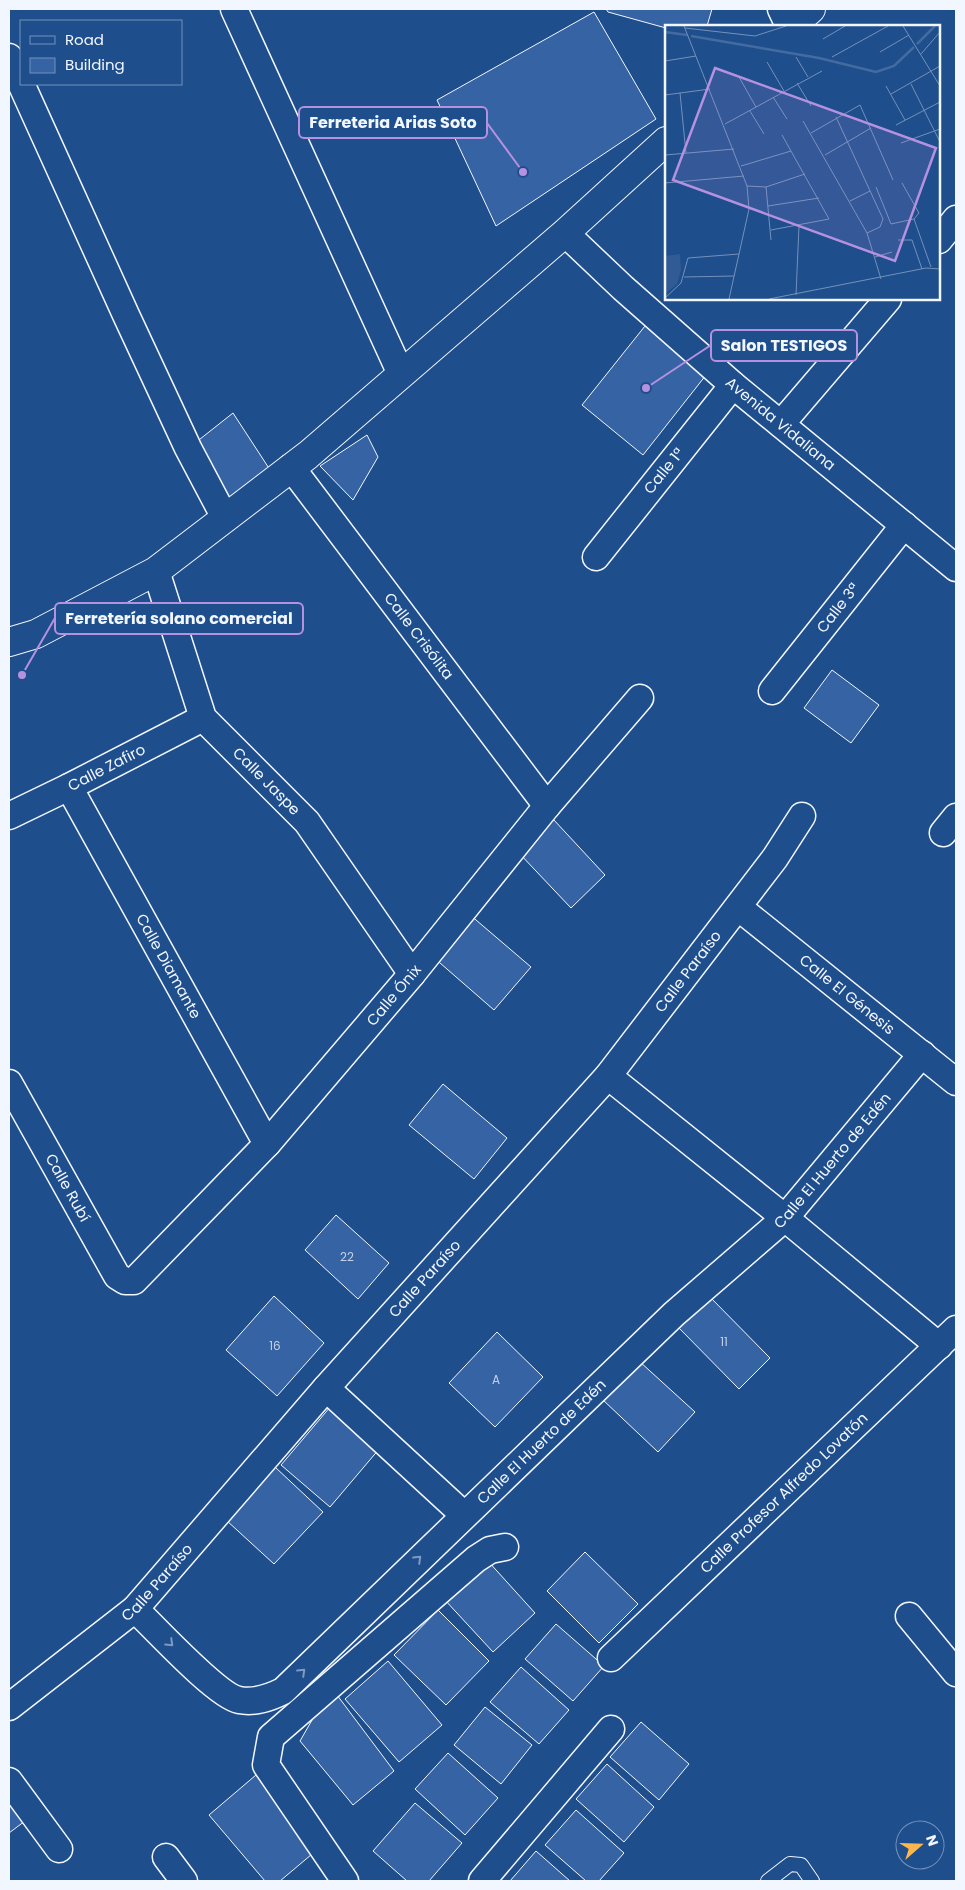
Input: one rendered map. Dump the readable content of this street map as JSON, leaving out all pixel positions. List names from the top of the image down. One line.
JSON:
{"streets":{"street":["Avenida Vidaliana","Calle 1ª","Calle 3ª","Calle Crisólita","Calle Zafiro","Calle Jaspe","Calle Diamante","Calle Paraíso","Calle El Génesis","Calle Ónix","Calle El Huerto de Edén","Calle Rubí","Calle Profesor Alfredo Lovatón"]},"crossings":[["Avenida Vidaliana","Calle 1ª"],["Avenida Vidaliana","Calle 3ª"],["Calle Crisólita","Calle Ónix"],["Calle Zafiro","Calle Jaspe"],["Calle Zafiro","Calle Diamante"],["Calle Jaspe","Calle Ónix"],["Calle Diamante","Calle Ónix"],["Calle Paraíso","Calle El Génesis"],["Calle Paraíso","Calle El Huerto de Edén"],["Calle El Génesis","Calle El Huerto de Edén"],["Calle Ónix","Calle Rubí"]],"places":["Ferreteria Arias Soto","Salon TESTIGOS","Ferretería solano comercial"],"house_numbers":["22","11","16","A"],"legend":["Road","Building"],"north":"right"}
